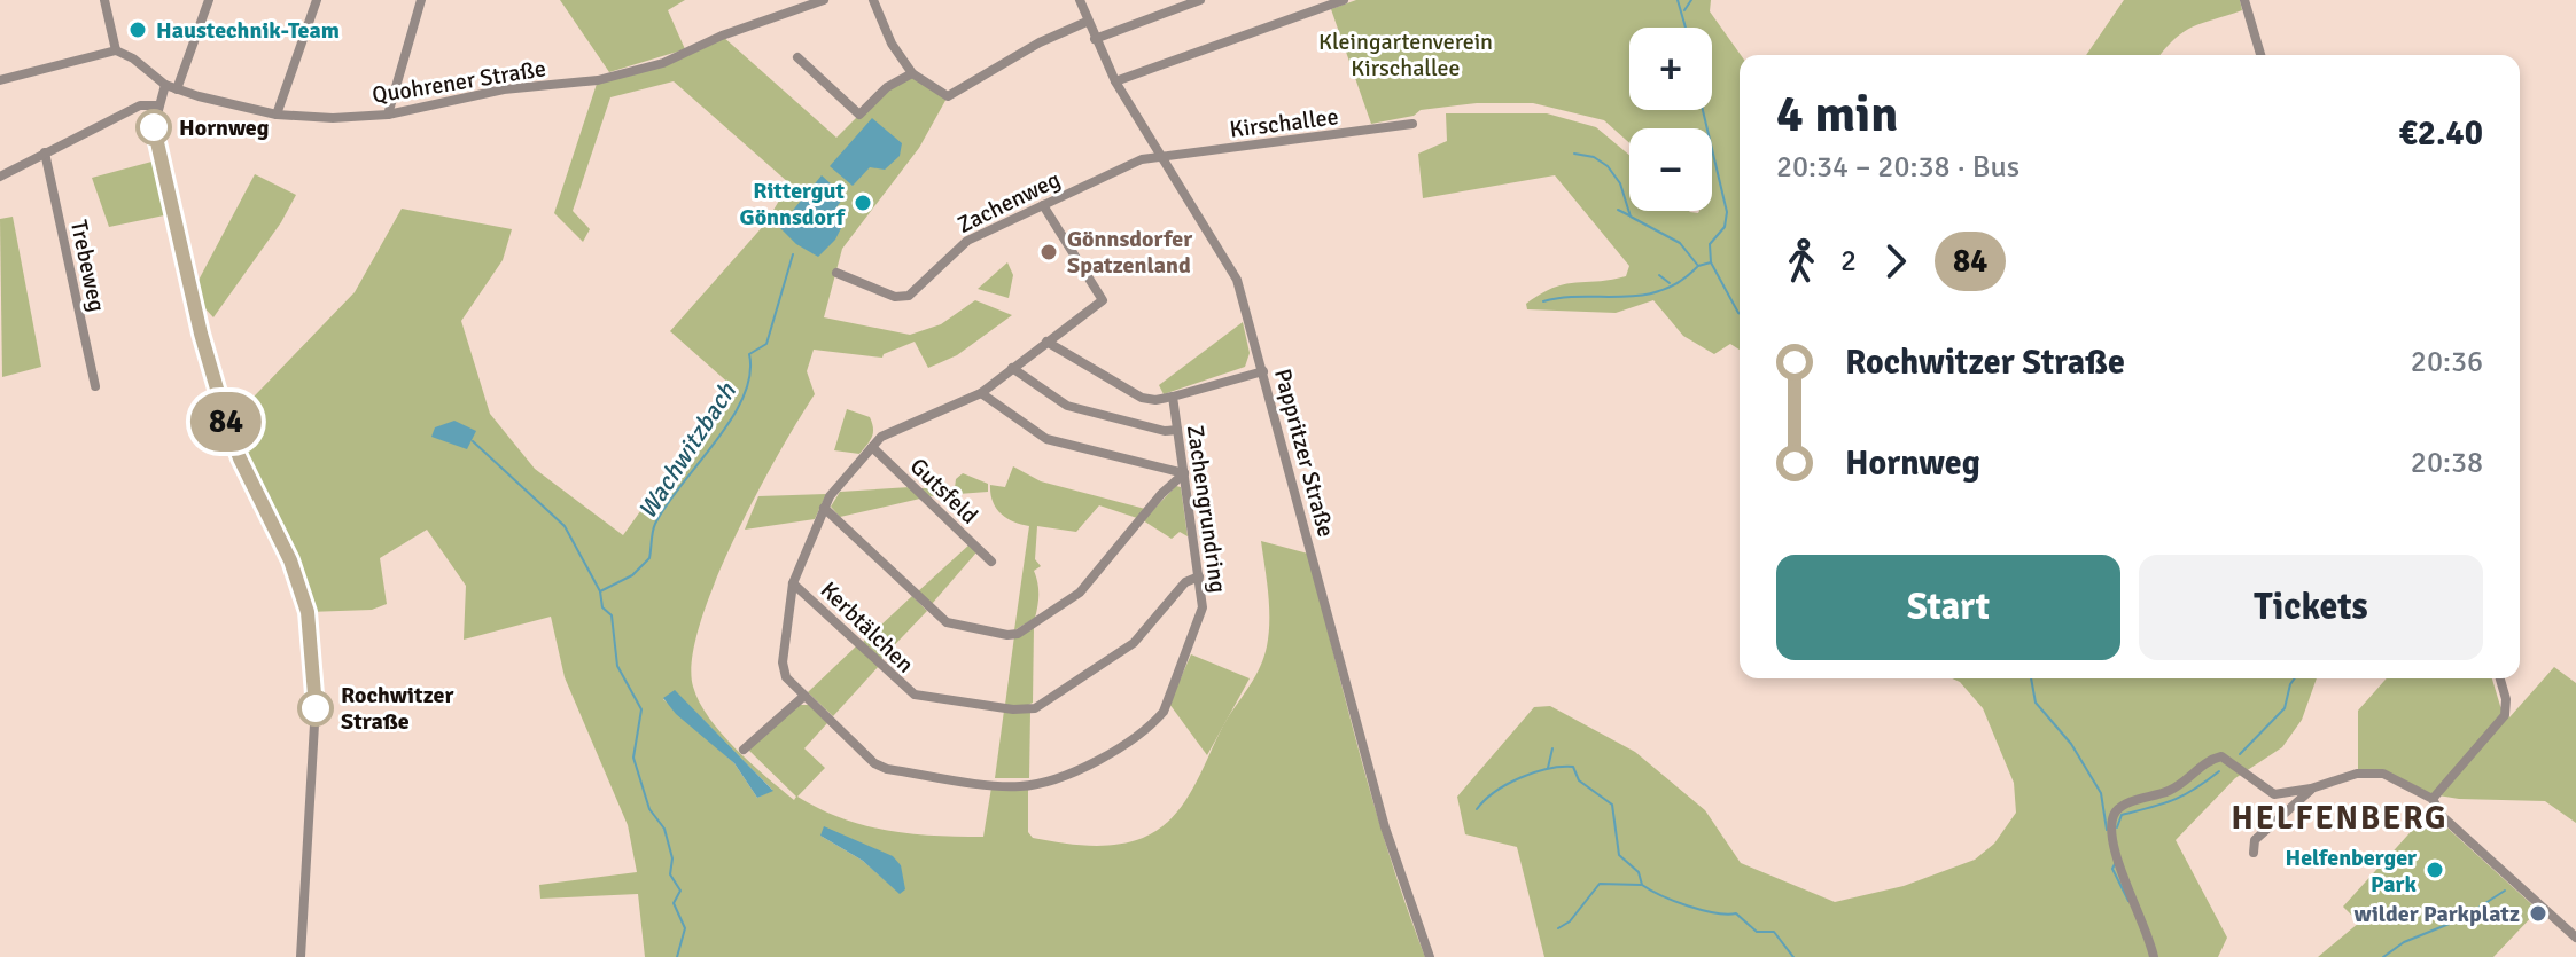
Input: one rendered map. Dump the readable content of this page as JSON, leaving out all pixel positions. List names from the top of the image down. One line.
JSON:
{"streets":{"street":["Quohrener Straße","Kirschallee","Zachenweg","Trebeweg","Pappritzer Straße","Gutsfeld","Zachengrundring","Kerbtälchen"]},"crossings":[["Kirschallee","Zachenweg"],["Kirschallee","Pappritzer Straße"],["Zachenweg","Pappritzer Straße"],["Zachenweg","Zachengrundring"],["Pappritzer Straße","Zachengrundring"],["Gutsfeld","Zachengrundring"],["Zachengrundring","Kerbtälchen"]],"districts":["HELFENBERG"],"water":["Wachwitzbach"],"parks":["Kleingartenverein Kirschallee"],"places":["Haustechnik-Team","Hornweg","Rittergut Gönnsdorf","Gönnsdorfer Spatzenland","Rochwitzer Straße","Helfenberger Park","wilder Parkplatz"],"lines":["bus line 84"],"page":{"on_map":"84","map_buttons":["+","−"],"heading":["4 min","20:34 – 20:38 · Bus","€2.40"],"legs":["2","84"],"list":[{"name":"Rochwitzer Straße","value":"20:36"},{"name":"Hornweg","value":"20:38"}],"buttons":["Start","Tickets"]}}
